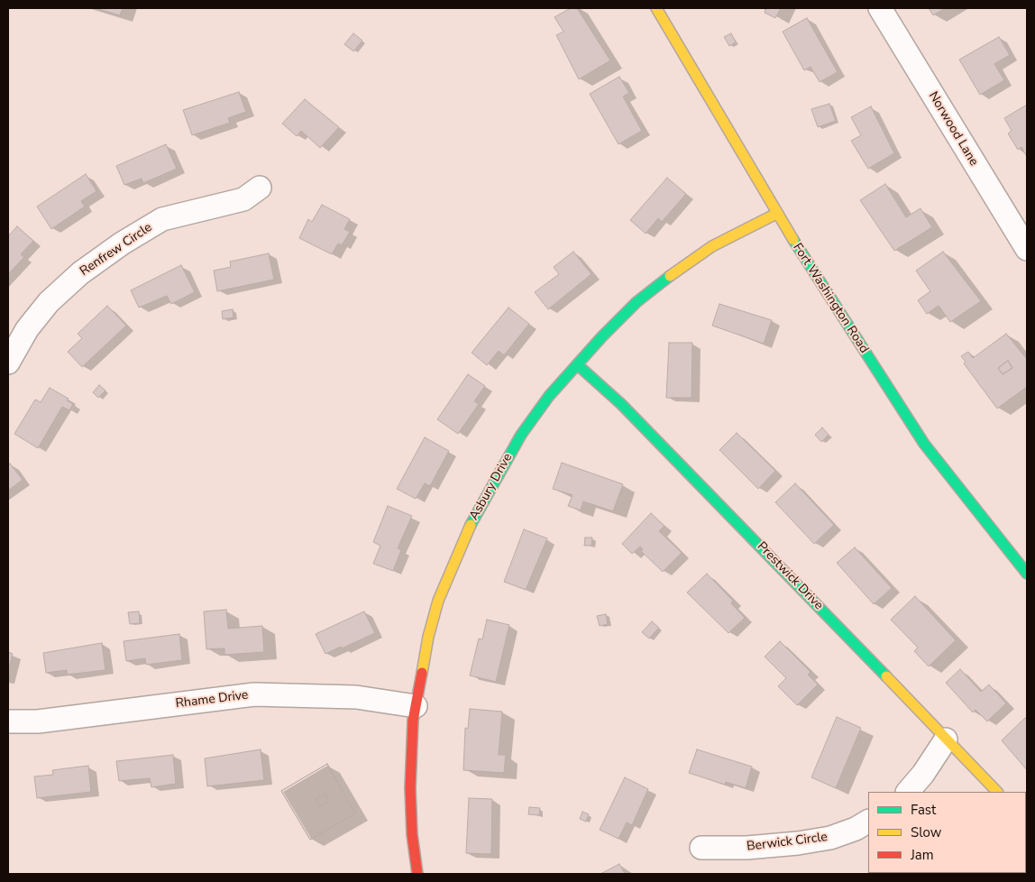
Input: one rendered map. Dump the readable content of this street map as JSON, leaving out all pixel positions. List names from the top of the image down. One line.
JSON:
{"streets":{"street":["Norwood Lane","Renfrew Circle","Fort Washington Road","Asbury Drive","Prestwick Drive","Rhame Drive","Berwick Circle"]},"crossings":[["Fort Washington Road","Asbury Drive"],["Asbury Drive","Prestwick Drive"],["Asbury Drive","Rhame Drive"]],"legend":["Fast","Slow","Jam"]}
